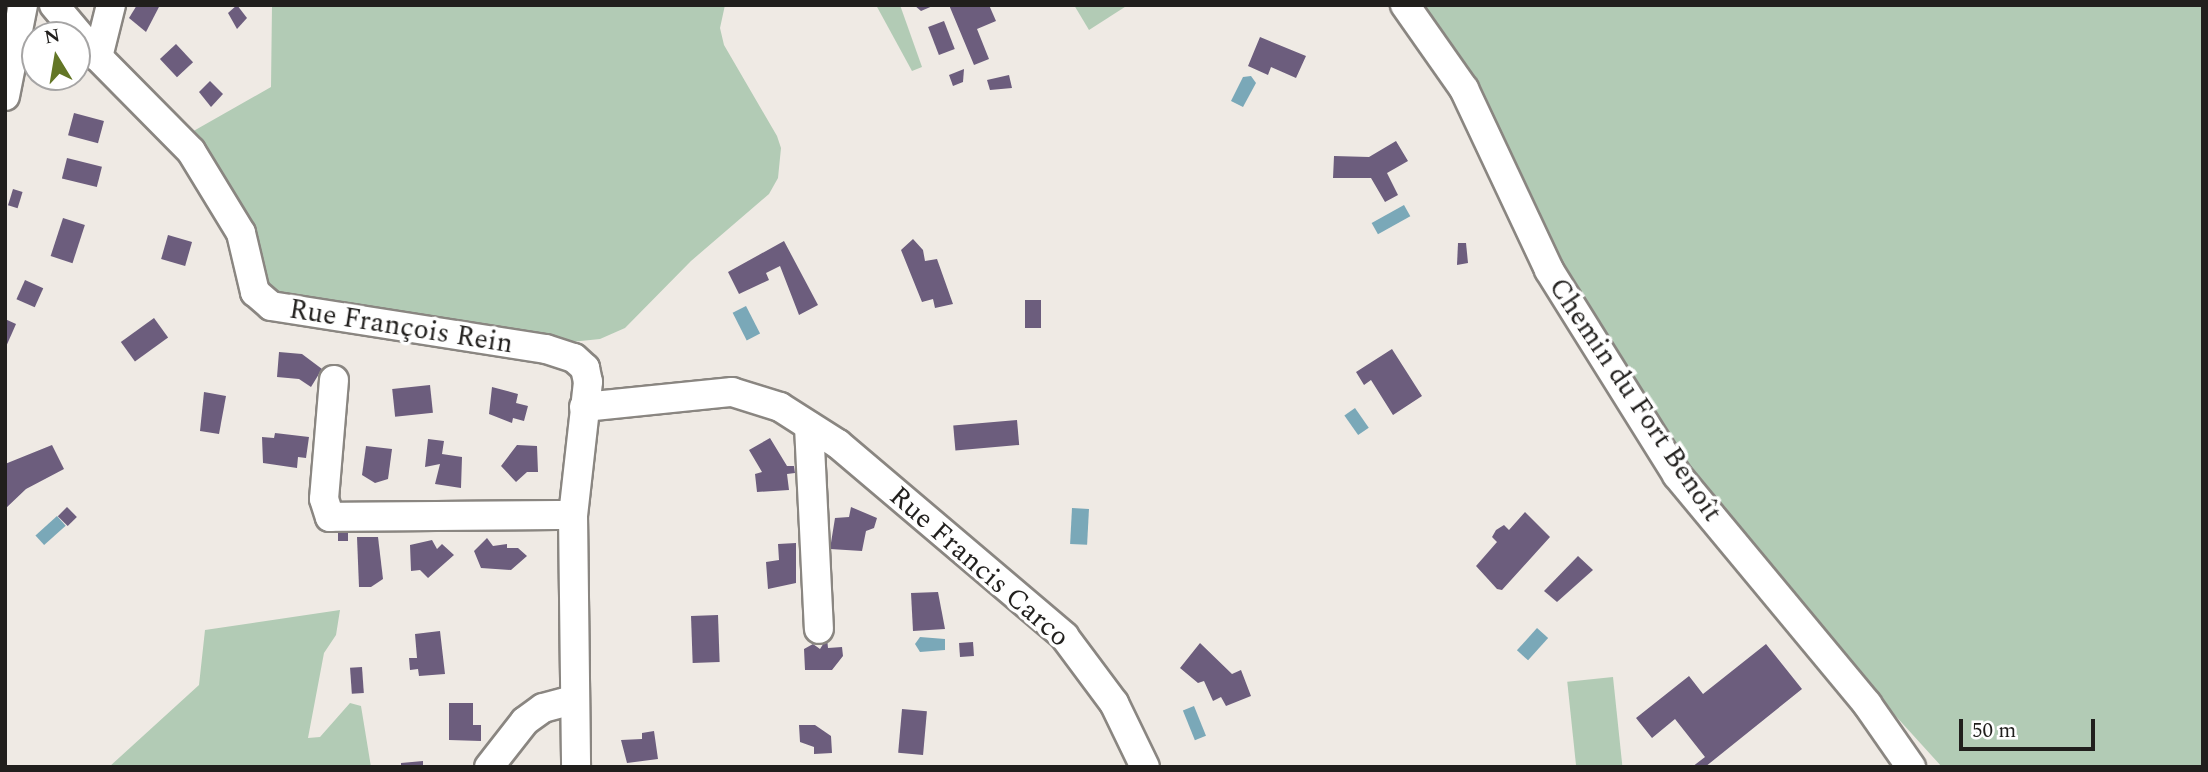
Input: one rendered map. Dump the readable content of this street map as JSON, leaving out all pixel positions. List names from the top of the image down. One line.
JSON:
{"streets":{"street":["Rue François Rein","Chemin du Fort Benoît","Rue Francis Carco"]},"crossings":[["Rue François Rein","Rue Francis Carco"]],"scale_bar":"50 m","north":"top"}
